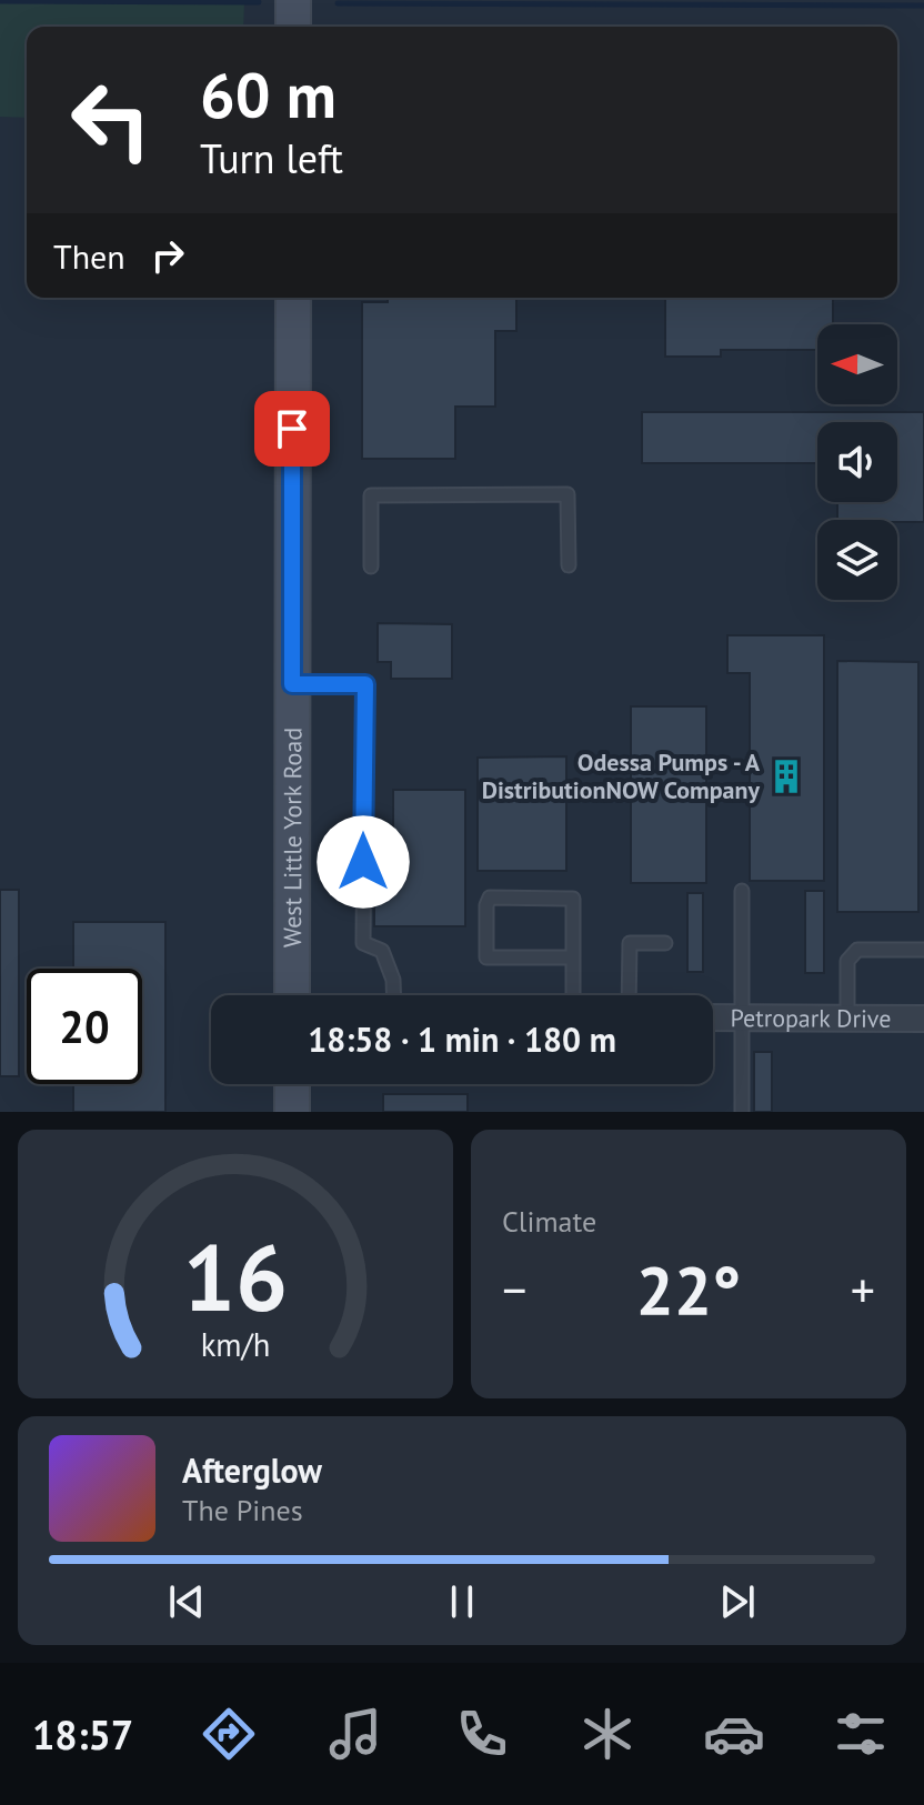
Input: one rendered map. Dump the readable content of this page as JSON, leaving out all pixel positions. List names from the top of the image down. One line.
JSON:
{"streets":{"main road":["West Little York Road"],"street":["Petropark Drive"]},"places":{"building":["Odessa Pumps - A DistributionNOW Company"]},"north":"left","page":{"turn":["60 m","Turn left"],"then":"Then","limit":"20","trip":"18:58 · 1 min · 180 m","tile":"Climate","heat":["−","22°","+"],"song":["Afterglow","The Pines"],"tabs":"18:57","gauge":["16","km/h"]}}
